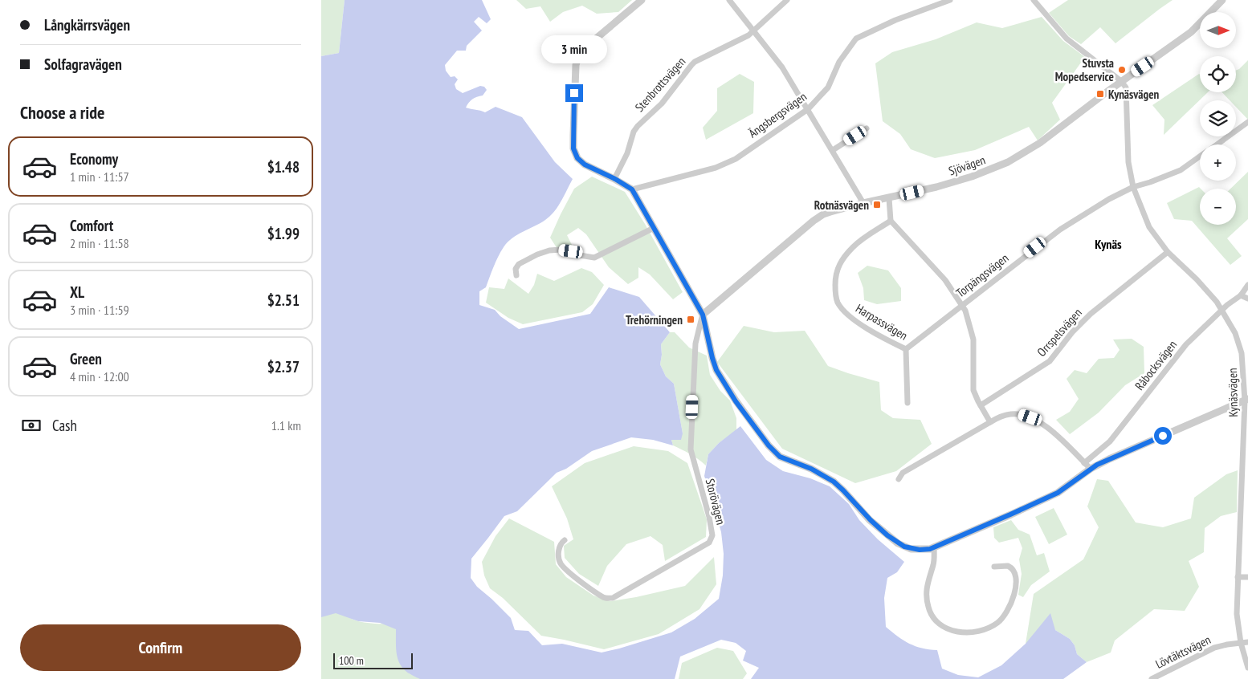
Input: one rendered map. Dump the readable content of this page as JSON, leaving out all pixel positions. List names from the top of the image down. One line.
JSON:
{"streets":{"street":["Stenbrottsvägen","Ängsbergsvägen","Sjövägen","Torpängsvägen","Harpassvägen","Orrspelsvägen","Råbocksvägen","Kynäsvägen","Storövägen","Lövtäktsvägen"]},"crossings":[["Sjövägen","Kynäsvägen"],["Sjövägen","Storövägen"],["Torpängsvägen","Harpassvägen"],["Torpängsvägen","Kynäsvägen"],["Orrspelsvägen","Kynäsvägen"],["Råbocksvägen","Kynäsvägen"],["Kynäsvägen","Lövtäktsvägen"]],"districts":["Kynäs"],"places":{"other":["Stuvsta Mopedservice"],"transit":["Kynäsvägen","Rotnäsvägen","Trehörningen"]},"scale_bar":"100 m","north":"right","page":{"banner":["Långkärrsvägen","Solfagravägen"],"map_buttons":["+","−"],"bubble":"3 min","heading":"Choose a ride","list":[{"name":"Economy","note":"1 min · 11:57","value":"$1.48"},{"name":"Comfort","note":"2 min · 11:58","value":"$1.99"},{"name":"XL","note":"3 min · 11:59","value":"$2.51"},{"name":"Green","note":"4 min · 12:00","value":"$2.37"}],"pay":["Cash","1.1 km"],"buttons":"Confirm","scale":"100 m"}}
